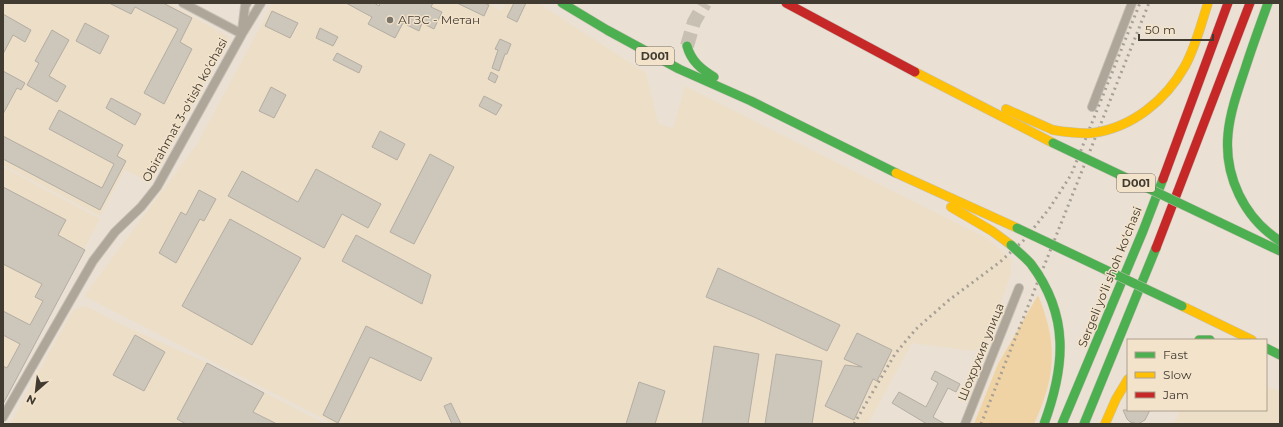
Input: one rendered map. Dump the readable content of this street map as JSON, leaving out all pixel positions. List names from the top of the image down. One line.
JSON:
{"streets":{"main road":["D001","Sergeli yo‘li shoh ko‘chasi"],"street":["Obirahmat 3-o'tish ko'chasi","Шохрухия улица"]},"places":["АГЗС - Метан"],"legend":["Fast","Slow","Jam"],"scale_bar":"50 m","north":"bottom left"}
